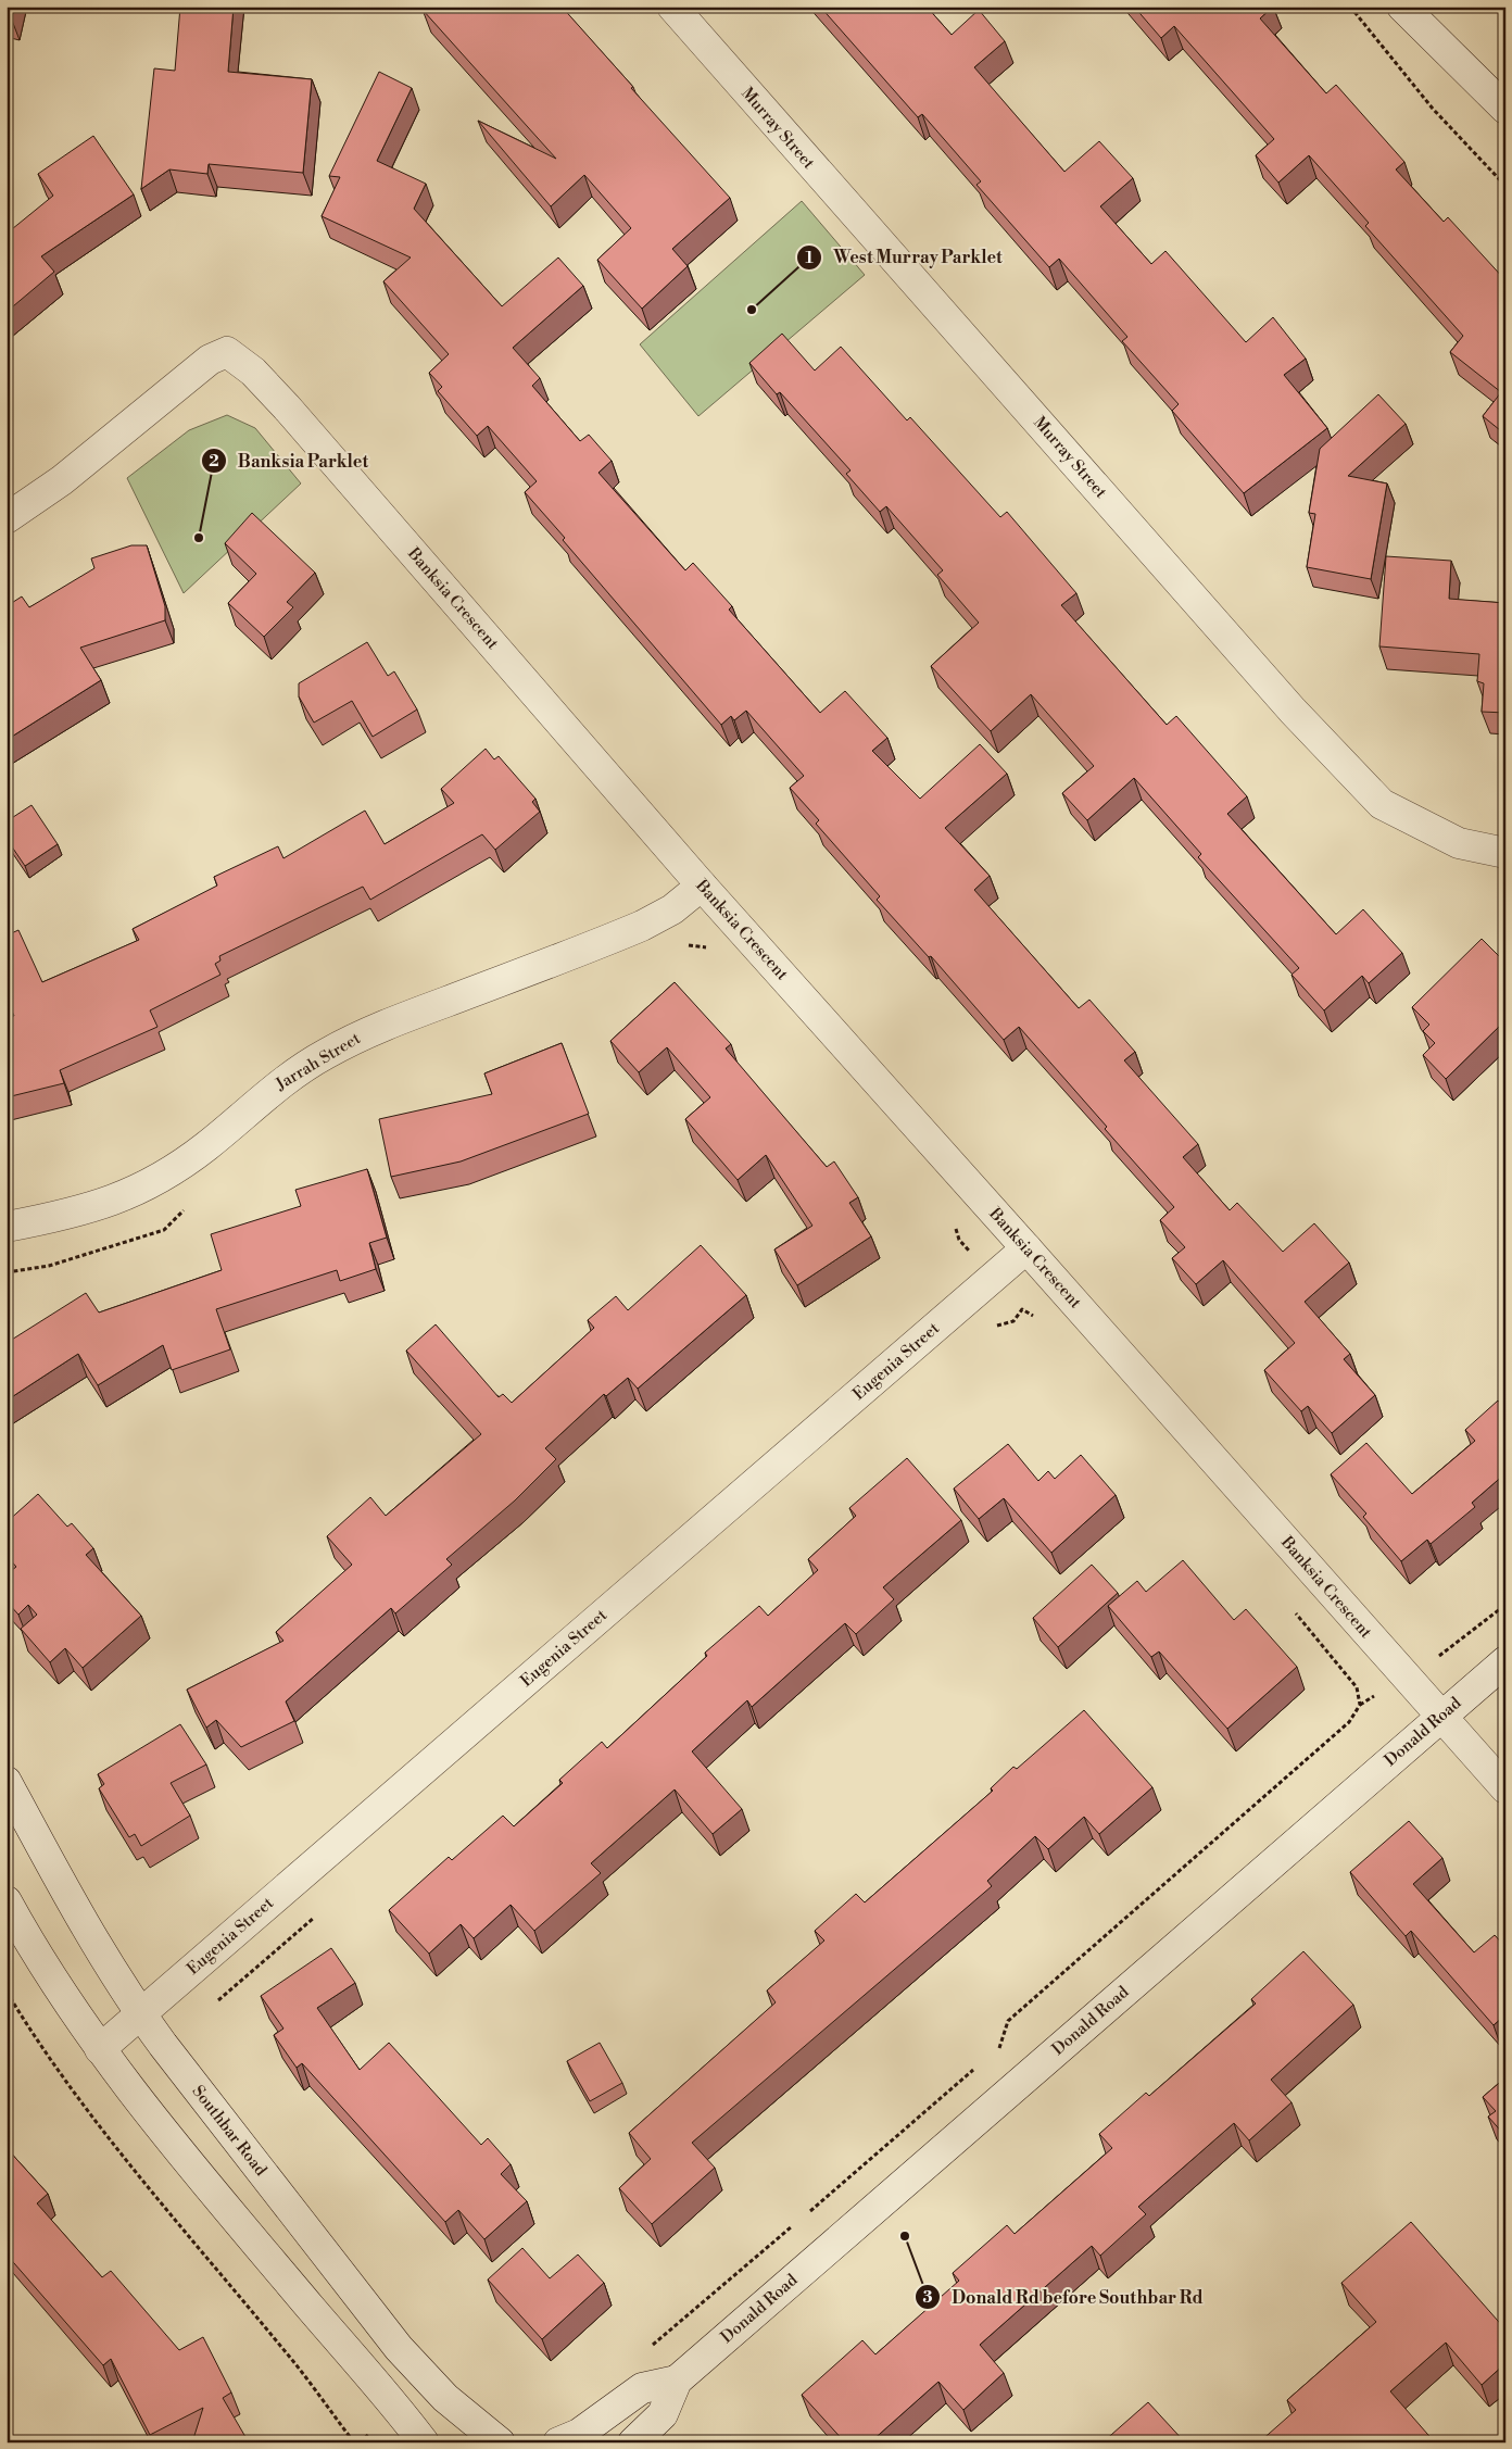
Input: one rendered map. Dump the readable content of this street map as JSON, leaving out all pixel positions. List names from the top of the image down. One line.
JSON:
{"streets":{"street":["Murray Street","Banksia Crescent","Jarrah Street","Eugenia Street","Donald Road","Southbar Road"]},"crossings":[["Banksia Crescent","Jarrah Street"],["Banksia Crescent","Eugenia Street"],["Banksia Crescent","Donald Road"],["Eugenia Street","Southbar Road"]],"places":["West Murray Parklet","Banksia Parklet","Donald Rd before Southbar Rd"]}
